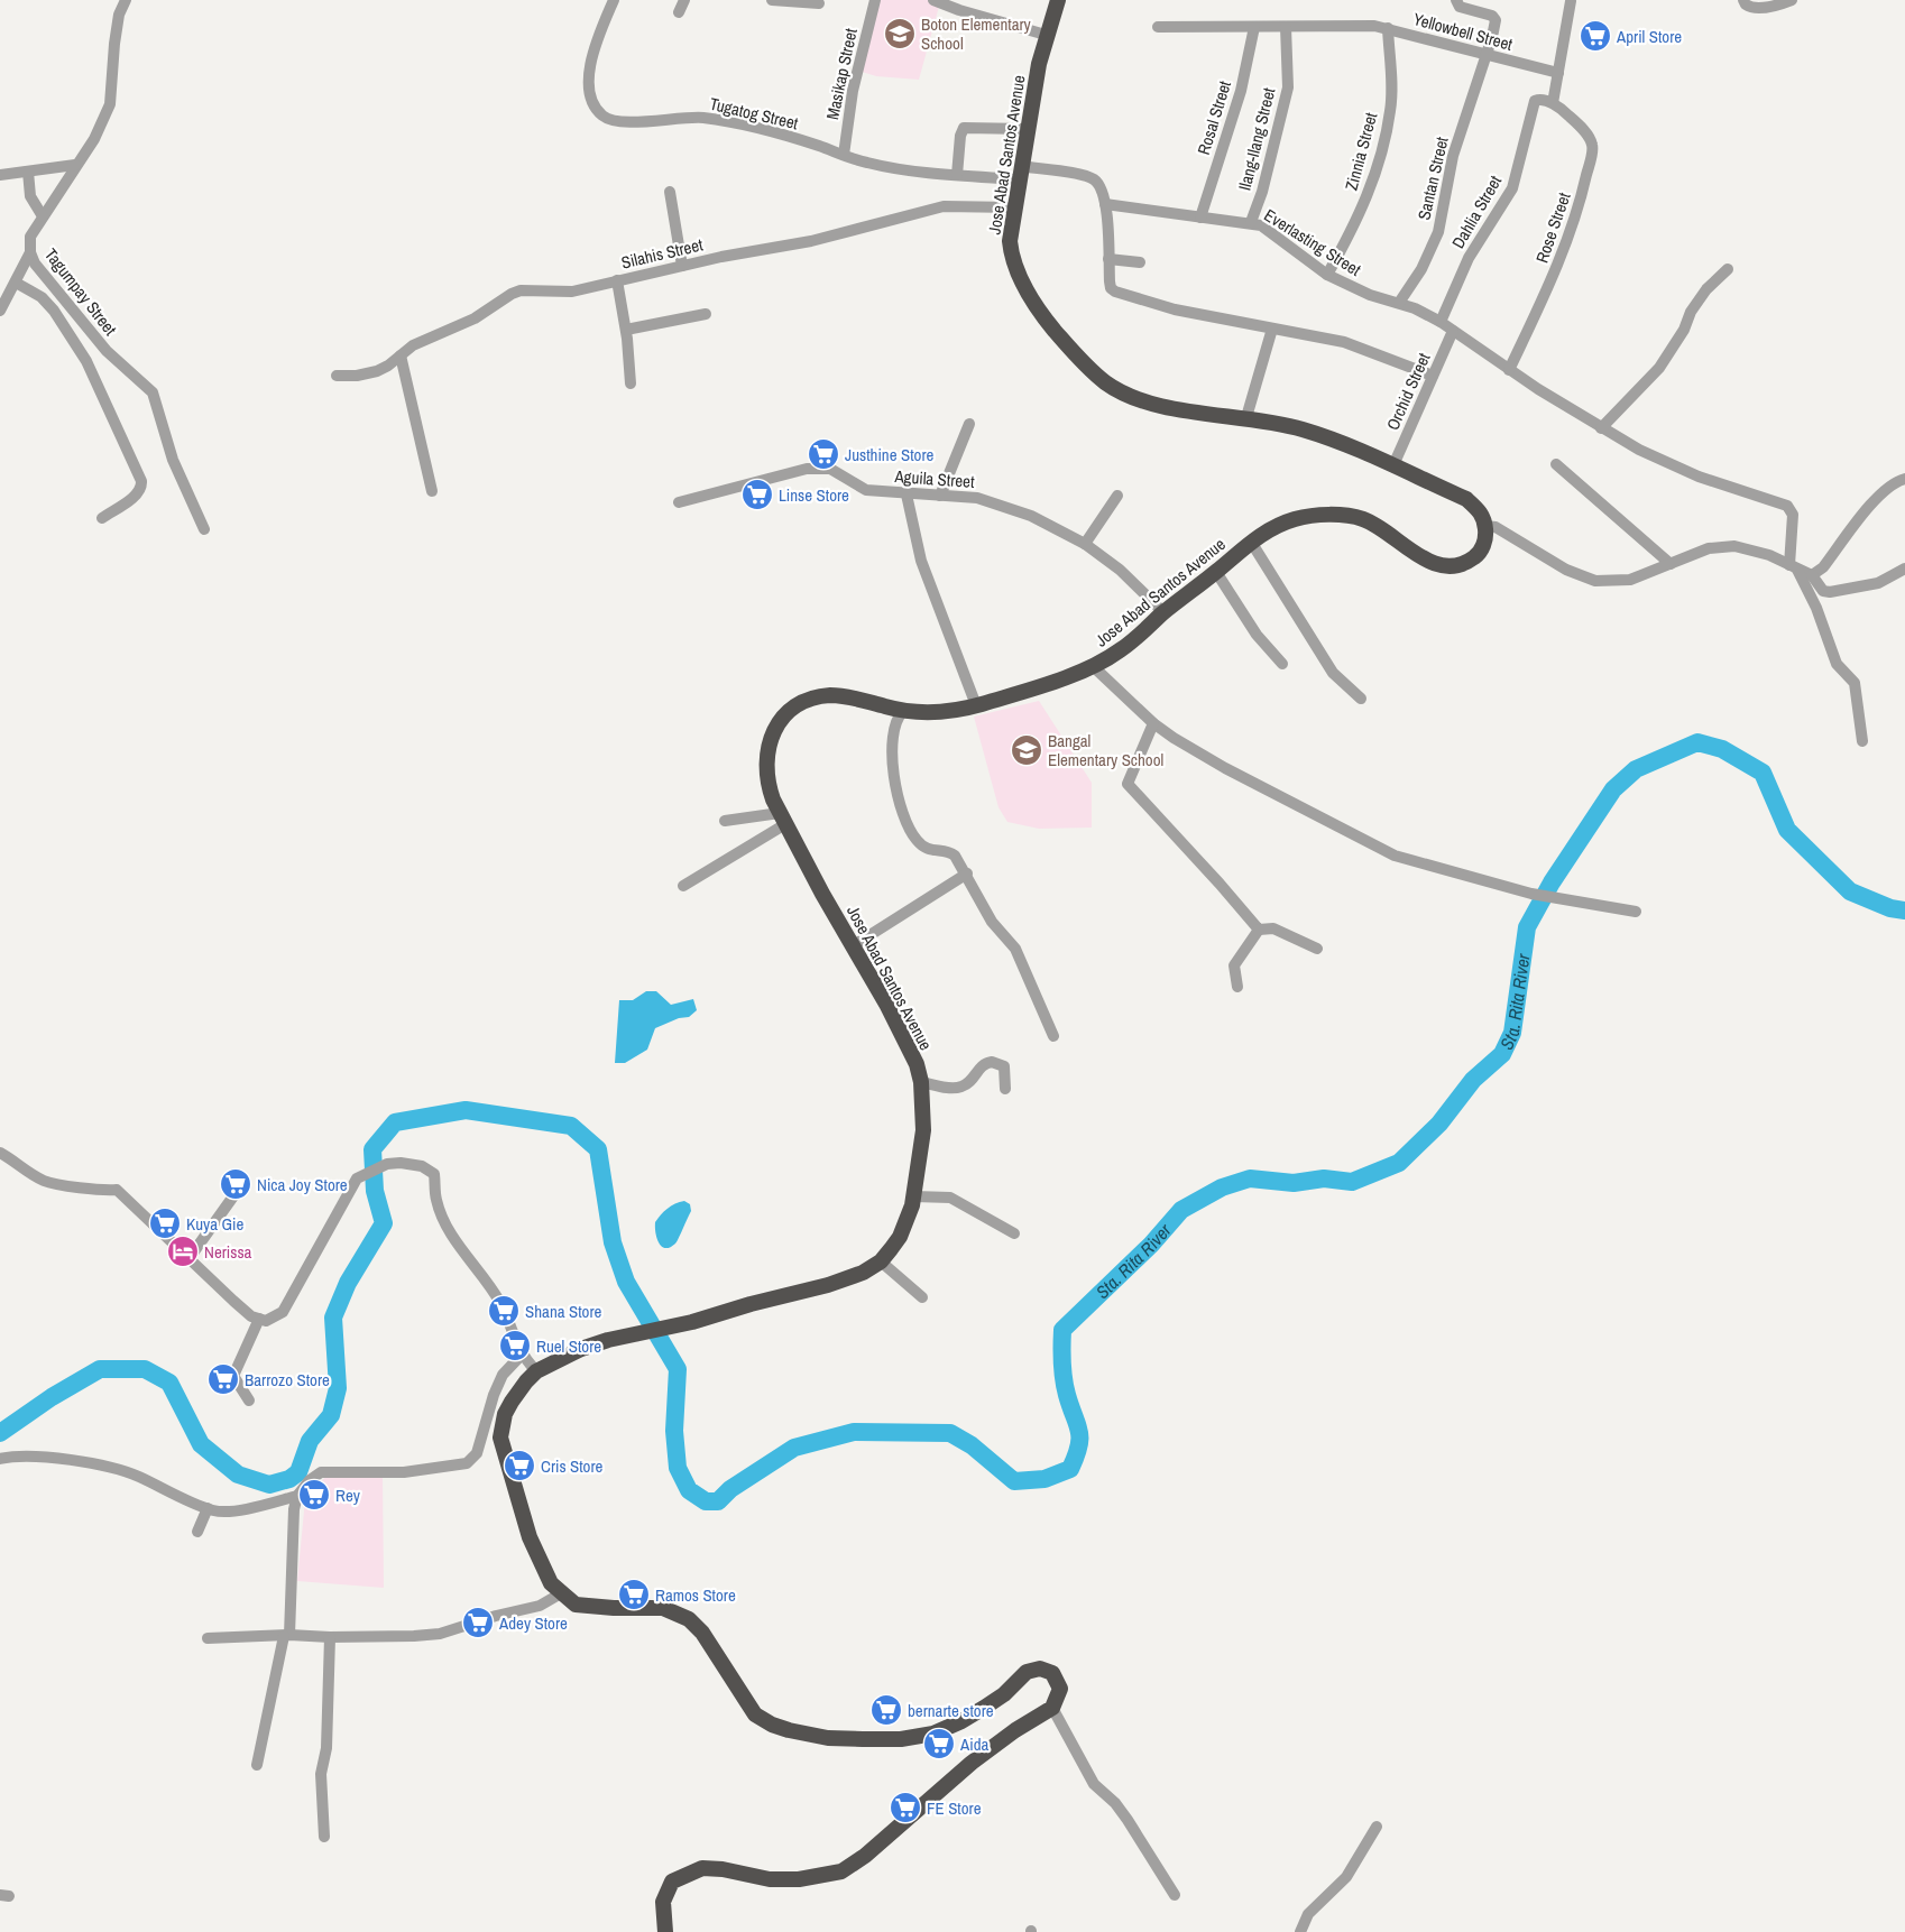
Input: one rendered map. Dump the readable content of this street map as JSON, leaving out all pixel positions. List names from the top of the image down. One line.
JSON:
{"streets":{"highway":["Jose Abad Santos Avenue"],"street":["Yellowbell Street","Masikap Street","Tugatog Street","Rosal Street","Ilang-Ilang Street","Zinnia Street","Santan Street","Dahlia Street","Rose Street","Everlasting Street","Silahis Street","Tagumpay Street","Orchid Street","Aguila Street"]},"crossings":[["Yellowbell Street","Rosal Street"],["Yellowbell Street","Ilang-Ilang Street"],["Yellowbell Street","Zinnia Street"],["Yellowbell Street","Santan Street"],["Masikap Street","Tugatog Street"],["Tugatog Street","Jose Abad Santos Avenue"],["Rosal Street","Everlasting Street"],["Ilang-Ilang Street","Everlasting Street"],["Zinnia Street","Everlasting Street"],["Jose Abad Santos Avenue","Silahis Street"],["Jose Abad Santos Avenue","Orchid Street"],["Jose Abad Santos Avenue","Aguila Street"],["Santan Street","Everlasting Street"],["Dahlia Street","Rose Street"],["Dahlia Street","Everlasting Street"],["Rose Street","Everlasting Street"],["Everlasting Street","Orchid Street"]],"water":["Sta. Rita River"],"places":{"school or university":["Boton Elementary School","Bangal Elementary School"],"supermarket":["April Store","Justhine Store","Linse Store","Nica Joy Store","Kuya Gie","Shana Store","Ruel Store","Barrozo Store","Cris Store","Rey","Ramos Store","Adey Store","bernarte store","Aida","FE Store"],"hotel":["Nerissa"]}}
